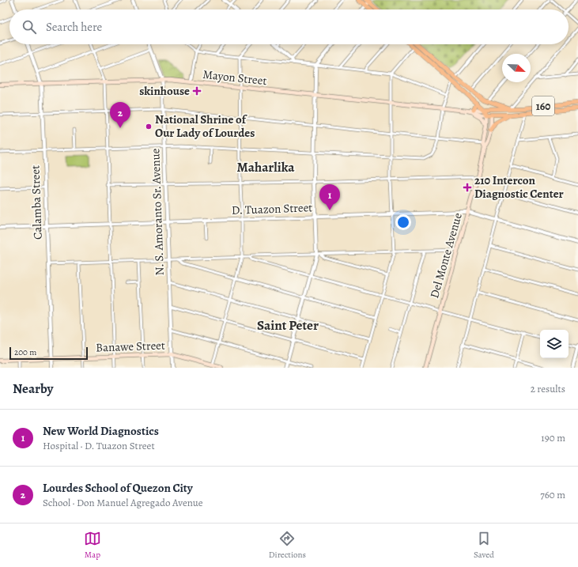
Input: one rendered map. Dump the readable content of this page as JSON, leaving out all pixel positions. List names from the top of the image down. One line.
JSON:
{"streets":{"main road":["Mayon Street","160","Del Monte Avenue","Banawe Street"],"street":["Calamba Street","D. Tuazon Street","N. S. Amoranto Sr. Avenue"]},"crossings":[["Mayon Street","160"],["Mayon Street","Calamba Street"],["Mayon Street","N. S. Amoranto Sr. Avenue"],["160","Del Monte Avenue"],["Calamba Street","D. Tuazon Street"],["Calamba Street","Banawe Street"],["D. Tuazon Street","N. S. Amoranto Sr. Avenue"],["D. Tuazon Street","Del Monte Avenue"],["N. S. Amoranto Sr. Avenue","Banawe Street"]],"districts":["Maharlika","Saint Peter"],"places":{"health":["skinhouse","210 Intercon Diagnostic Center"],"other":["National Shrine of Our Lady of Lourdes"]},"scale_bar":"200 m","north":"bottom right","page":{"search":"Search here","pins":["2","1"],"scale":"200 m","heading":["Nearby","2 results"],"list":[{"mark":"1","name":"New World Diagnostics","note":"Hospital · D. Tuazon Street","value":"190 m"},{"mark":"2","name":"Lourdes School of Quezon City","note":"School · Don Manuel Agregado Avenue","value":"760 m"}],"nav":["Map","Directions","Saved"]}}
